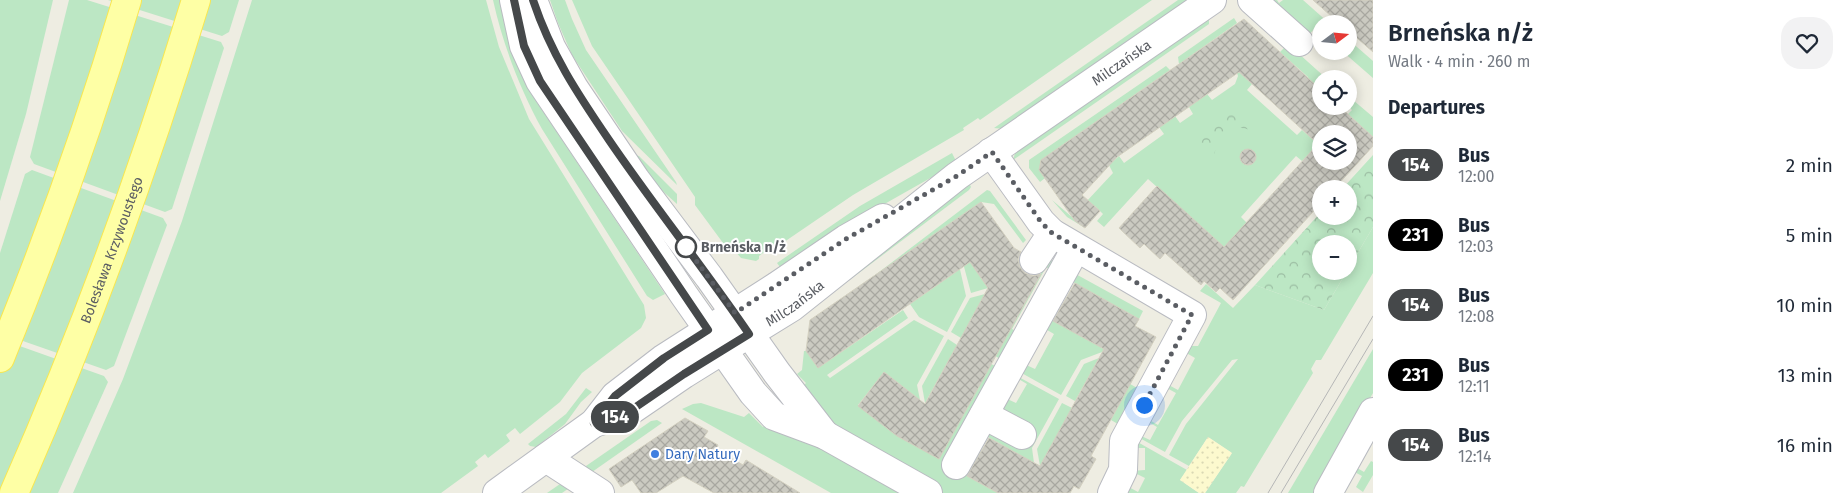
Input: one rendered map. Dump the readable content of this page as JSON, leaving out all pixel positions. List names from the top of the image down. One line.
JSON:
{"streets":{"main road":["Bolesława Krzywoustego"],"street":["Milczańska"]},"places":["Brneńska n/ż","Dary Natury"],"lines":["bus line 154"],"north":"right","page":{"on_map":"154","heading":[["Brneńska n/ż","Walk · 4 min · 260 m"],"Departures"],"map_buttons":["+","−"],"list":[{"mark":"154","name":"Bus","note":"12:00","value":"2 min"},{"mark":"231","name":"Bus","note":"12:03","value":"5 min"},{"mark":"154","name":"Bus","note":"12:08","value":"10 min"},{"mark":"231","name":"Bus","note":"12:11","value":"13 min"},{"mark":"154","name":"Bus","note":"12:14","value":"16 min"}]}}
